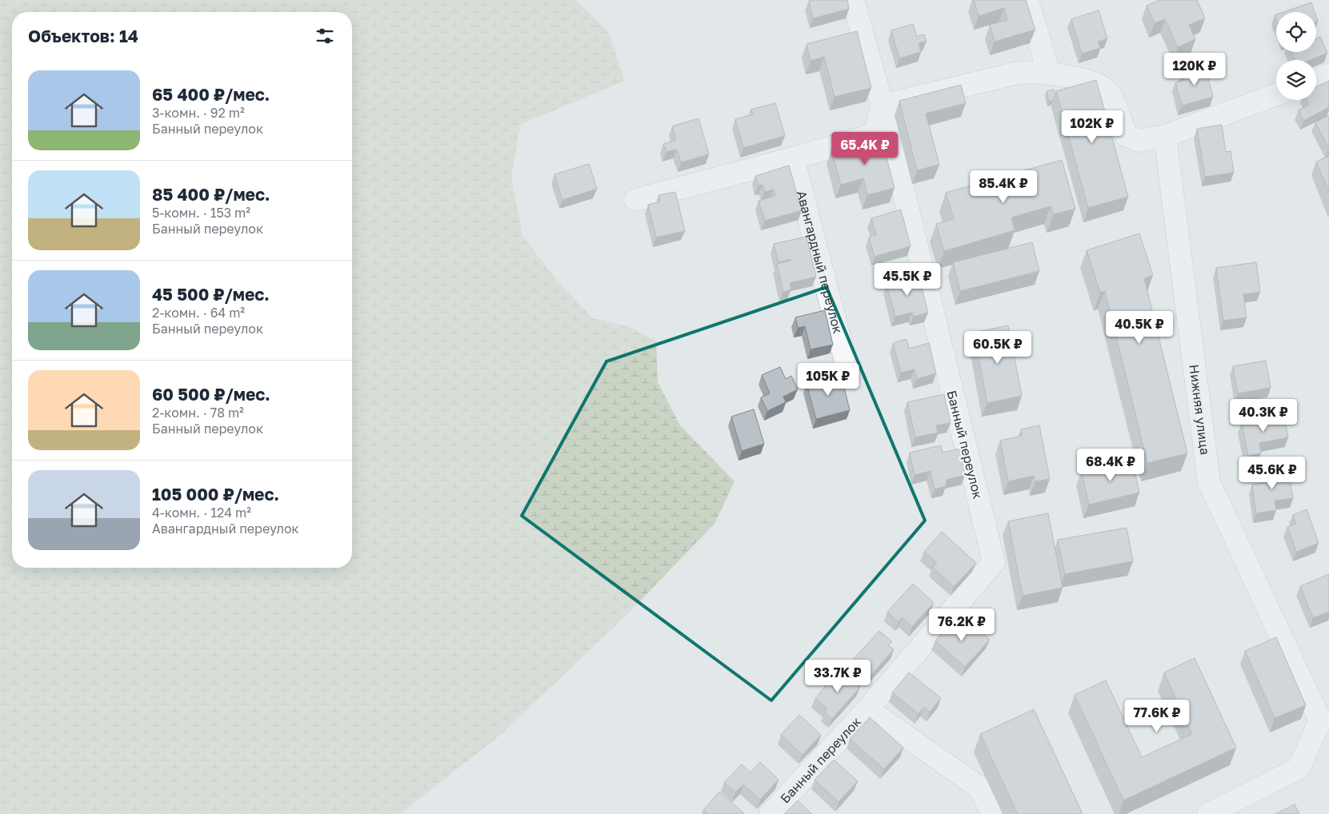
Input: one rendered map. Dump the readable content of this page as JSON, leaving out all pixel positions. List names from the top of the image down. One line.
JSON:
{"streets":{"street":["Авангардный переулок","Нижняя улица","Банный переулок"]},"page":{"heading":"Объектов: 14","price":["120K ₽","102K ₽","65.4K ₽","85.4K ₽","45.5K ₽","40.5K ₽","60.5K ₽","105K ₽","40.3K ₽","68.4K ₽","45.6K ₽","76.2K ₽","33.7K ₽","77.6K ₽"],"list":[{"name":"65 400 ₽/мес.","note":"3-комн. · 92 m² · Банный переулок"},{"name":"85 400 ₽/мес.","note":"5-комн. · 153 m² · Банный переулок"},{"name":"45 500 ₽/мес.","note":"2-комн. · 64 m² · Банный переулок"},{"name":"60 500 ₽/мес.","note":"2-комн. · 78 m² · Банный переулок"},{"name":"105 000 ₽/мес.","note":"4-комн. · 124 m² · Авангардный переулок"}]}}
